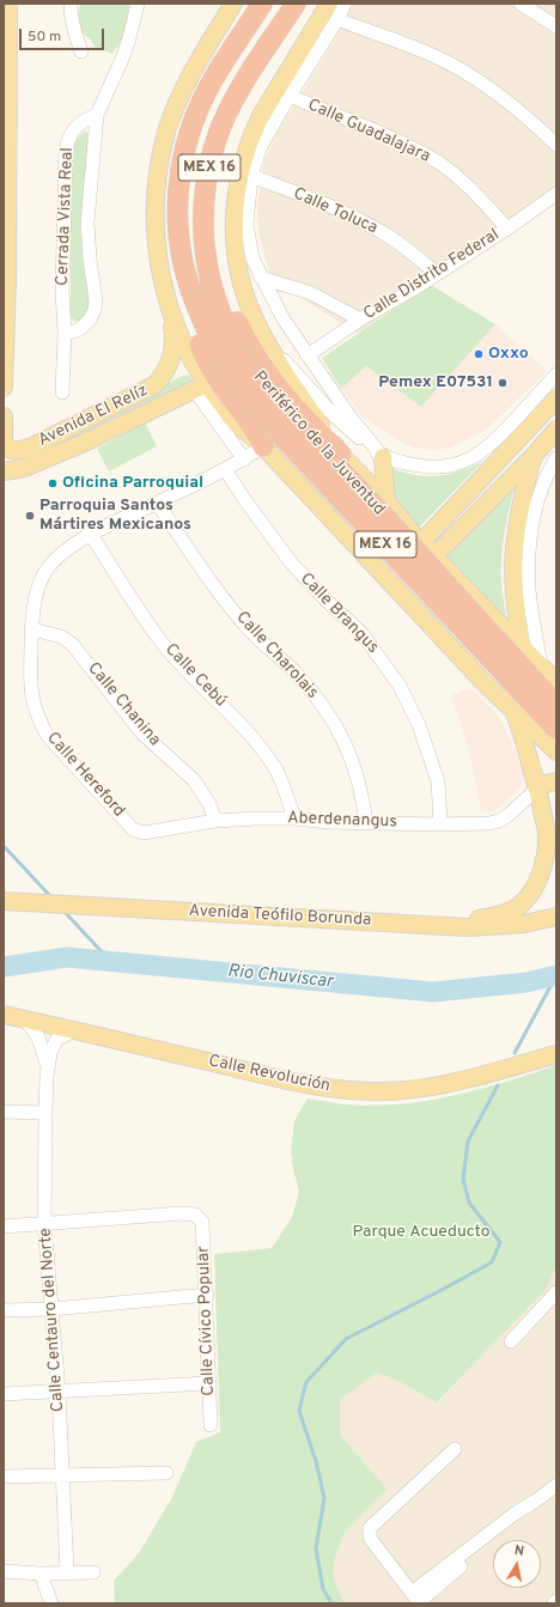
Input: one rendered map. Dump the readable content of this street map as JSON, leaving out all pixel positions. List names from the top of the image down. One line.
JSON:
{"streets":{"highway":["MEX 16","Periférico de la Juventud"],"main road":["Avenida El Relíz","Avenida Teófilo Borunda","Calle Revolución"],"street":["Calle Guadalajara","Calle Toluca","Cerrada Vista Real","Calle Distrito Federal","Calle Brangus","Calle Charolais","Calle Cebú","Calle Chanina","Calle Hereford","Aberdenangus","Calle Centauro del Norte","Calle Cívico Popular"]},"crossings":[["Calle Guadalajara","Calle Distrito Federal"],["MEX 16","Periférico de la Juventud"],["Calle Toluca","Calle Distrito Federal"],["Calle Brangus","Calle Hereford"],["Calle Brangus","Aberdenangus"],["Calle Charolais","Calle Hereford"],["Calle Charolais","Aberdenangus"],["Calle Cebú","Calle Hereford"],["Calle Cebú","Aberdenangus"],["Calle Chanina","Calle Hereford"],["Calle Chanina","Aberdenangus"],["Calle Hereford","Aberdenangus"],["Calle Revolución","Calle Centauro del Norte"],["Calle Centauro del Norte","Calle Cívico Popular"]],"water":["Rio Chuviscar"],"parks":["Parque Acueducto"],"places":["Oxxo","Pemex E07531","Oficina Parroquial","Parroquia Santos Mártires Mexicanos"],"scale_bar":"50 m","north":"top"}
